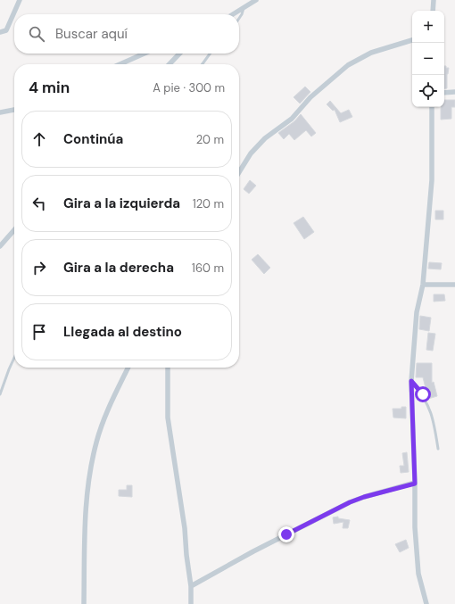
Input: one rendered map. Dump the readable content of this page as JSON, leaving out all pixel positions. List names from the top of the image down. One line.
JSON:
{"page":{"map_buttons":["+","−"],"search":"Buscar aquí","heading":["4 min","A pie · 300 m"],"list":[["Continúa","20 m"],["Gira a la izquierda","120 m"],["Gira a la derecha","160 m"],"Llegada al destino"]}}
